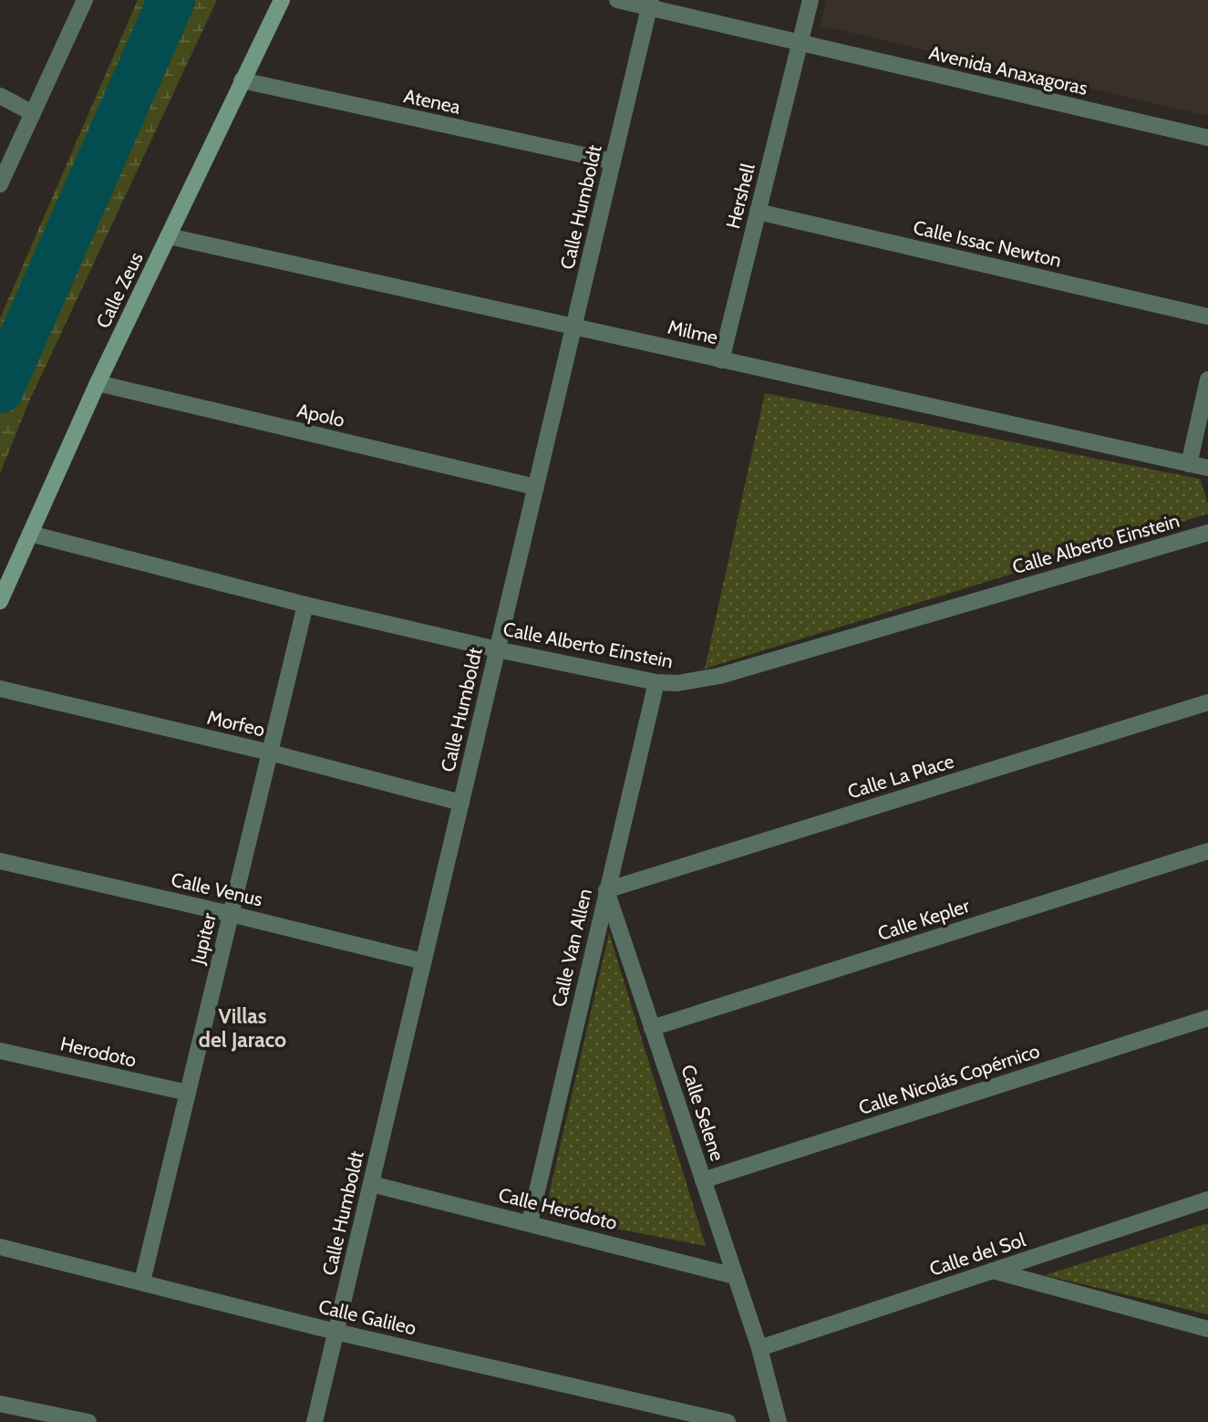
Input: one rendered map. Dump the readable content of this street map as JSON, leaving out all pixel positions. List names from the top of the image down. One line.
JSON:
{"streets":{"street":["Avenida Anaxagoras","Atenea","Hershell","Calle Humboldt","Calle Issac Newton","Calle Zeus","Milme","Apolo","Calle Alberto Einstein","Morfeo","Calle La Place","Calle Venus","Calle Kepler","Jupiter","Calle Van Allen","Herodoto","Calle Nicolás Copérnico","Calle Selene","Calle Heródoto","Calle del Sol","Calle Galileo"]},"crossings":[["Avenida Anaxagoras","Hershell"],["Avenida Anaxagoras","Calle Humboldt"],["Atenea","Calle Humboldt"],["Atenea","Calle Zeus"],["Hershell","Calle Issac Newton"],["Hershell","Milme"],["Calle Humboldt","Milme"],["Calle Humboldt","Apolo"],["Calle Humboldt","Calle Alberto Einstein"],["Calle Humboldt","Morfeo"],["Calle Humboldt","Calle Venus"],["Calle Humboldt","Calle Heródoto"],["Calle Humboldt","Calle Galileo"],["Calle Zeus","Milme"],["Calle Zeus","Apolo"],["Calle Zeus","Calle Alberto Einstein"],["Calle Alberto Einstein","Jupiter"],["Calle Alberto Einstein","Calle Van Allen"],["Morfeo","Jupiter"],["Calle La Place","Calle Van Allen"],["Calle La Place","Calle Selene"],["Calle Venus","Jupiter"],["Calle Kepler","Calle Selene"],["Jupiter","Herodoto"],["Jupiter","Calle Galileo"],["Calle Van Allen","Calle Selene"],["Calle Van Allen","Calle Heródoto"],["Calle Nicolás Copérnico","Calle Selene"],["Calle Selene","Calle Heródoto"],["Calle Selene","Calle del Sol"]],"districts":["Villas del Jaraco"]}
